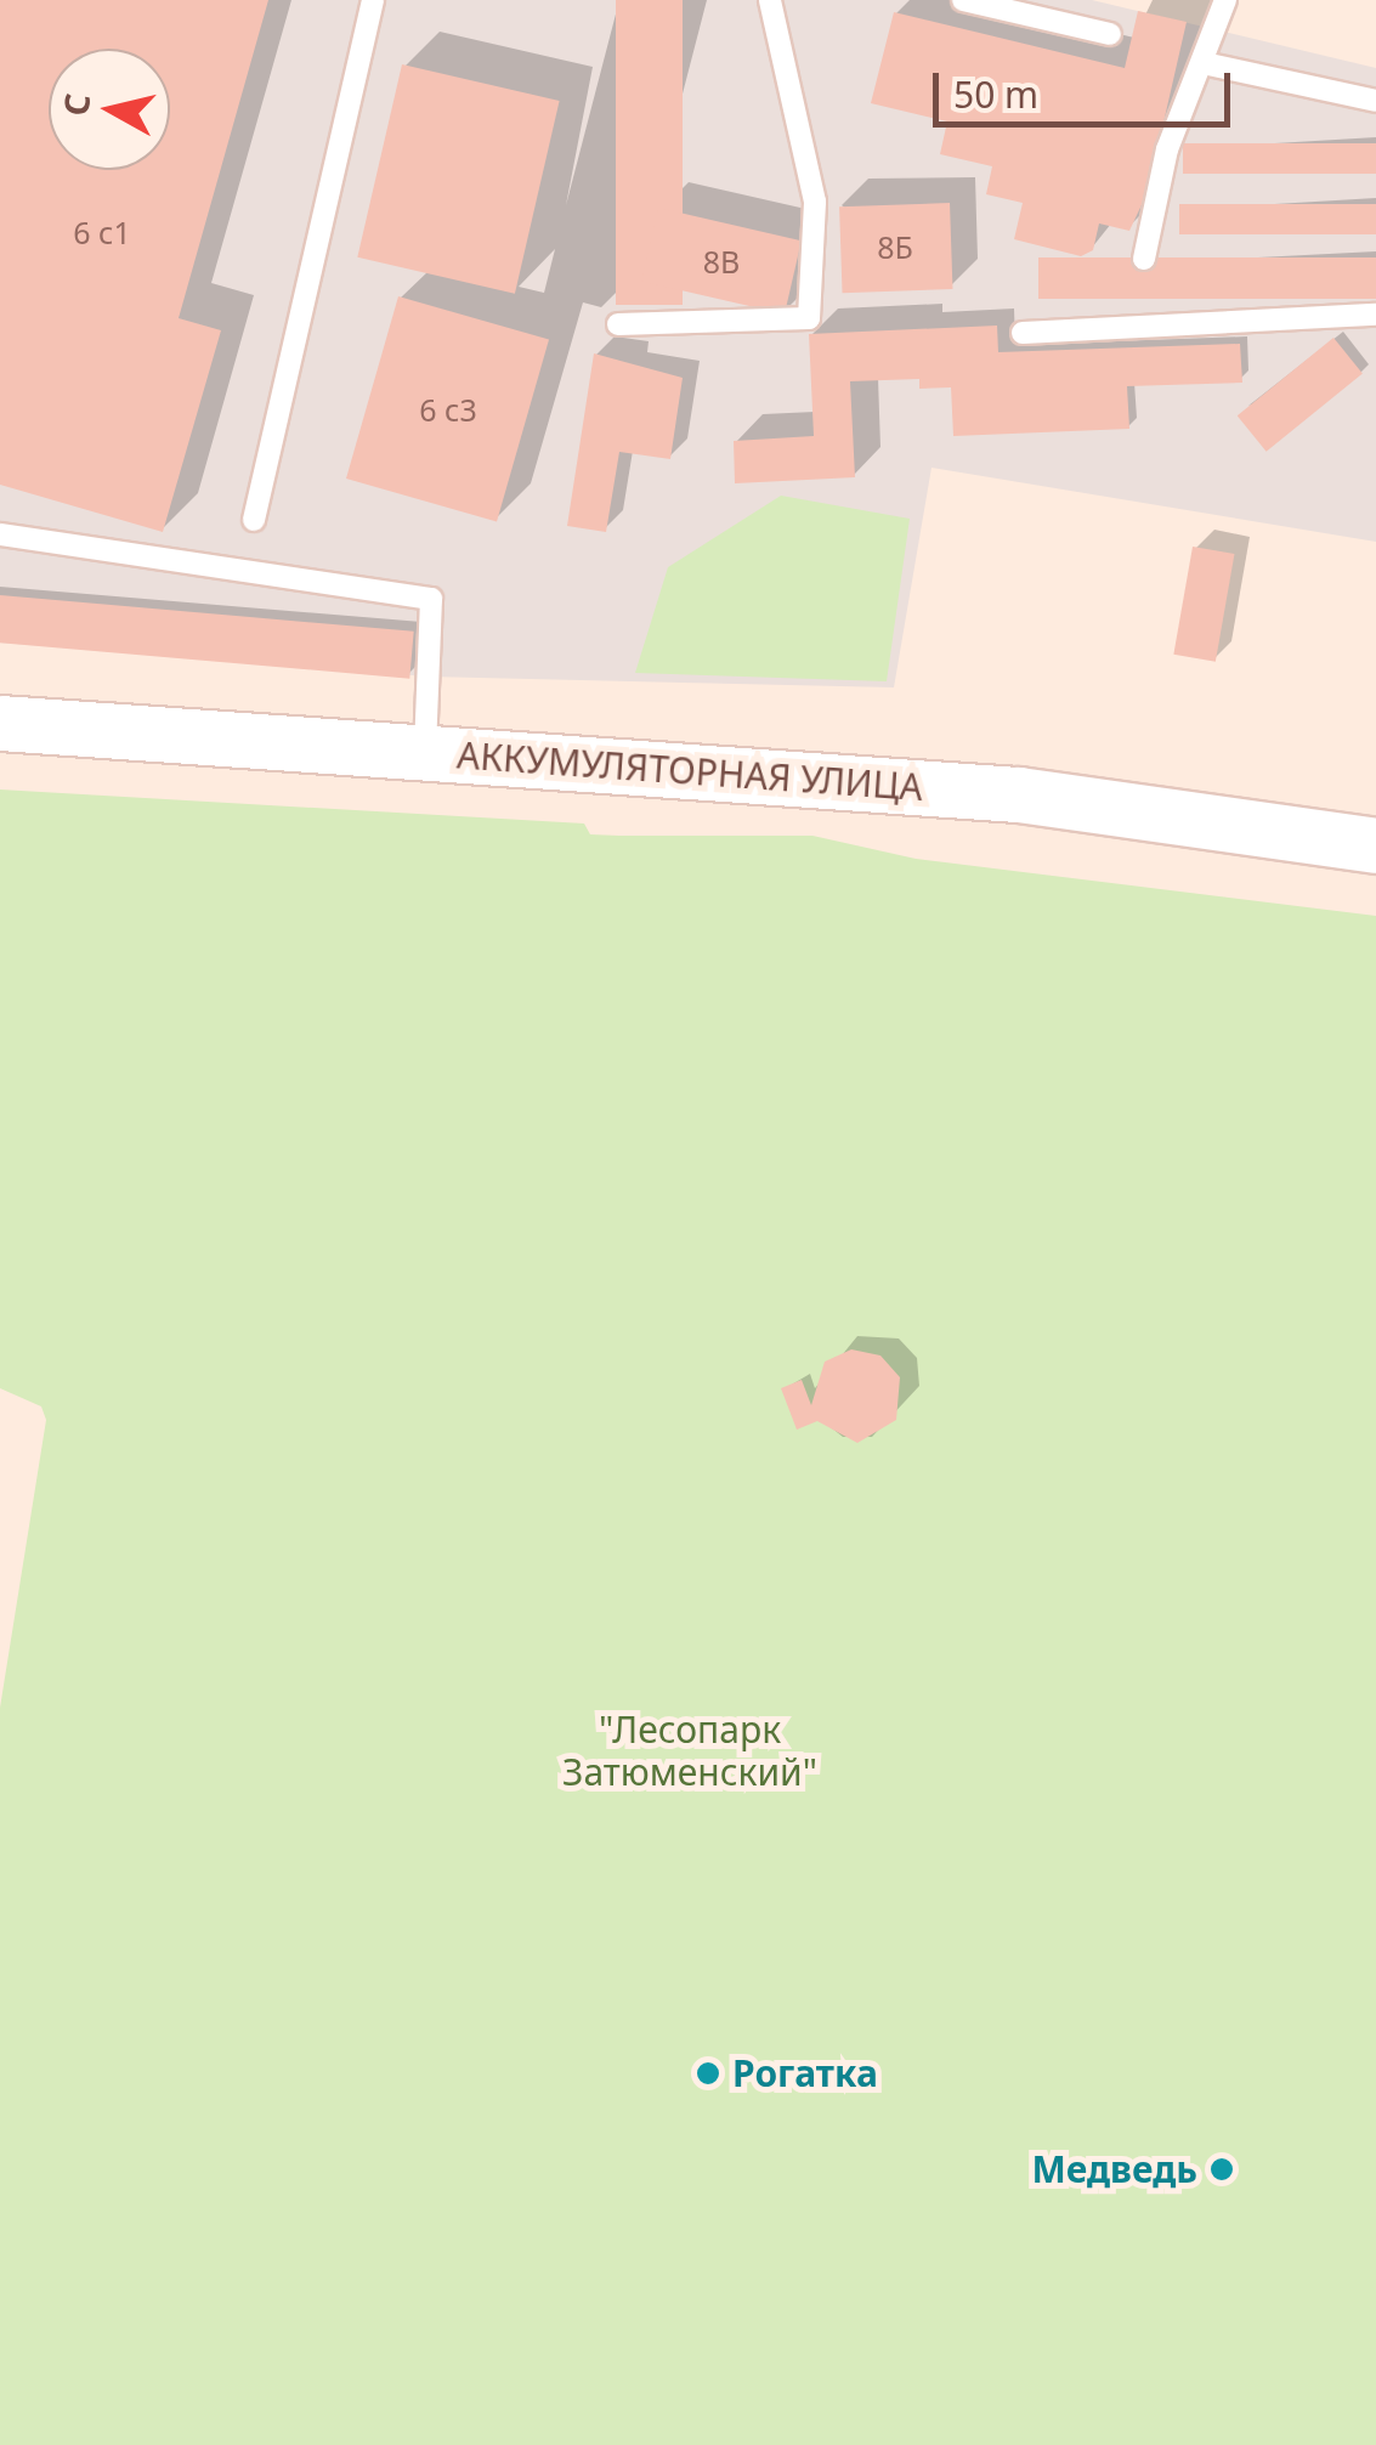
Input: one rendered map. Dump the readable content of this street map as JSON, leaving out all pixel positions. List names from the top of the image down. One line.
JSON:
{"streets":{"street":["АККУМУЛЯТОРНАЯ УЛИЦА"]},"parks":["\"Лесопарк Затюменский\""],"places":["Рогатка","Медведь"],"house_numbers":["6 с1","8Б","8В","6 с3"],"scale_bar":"50 m","north":"left"}
